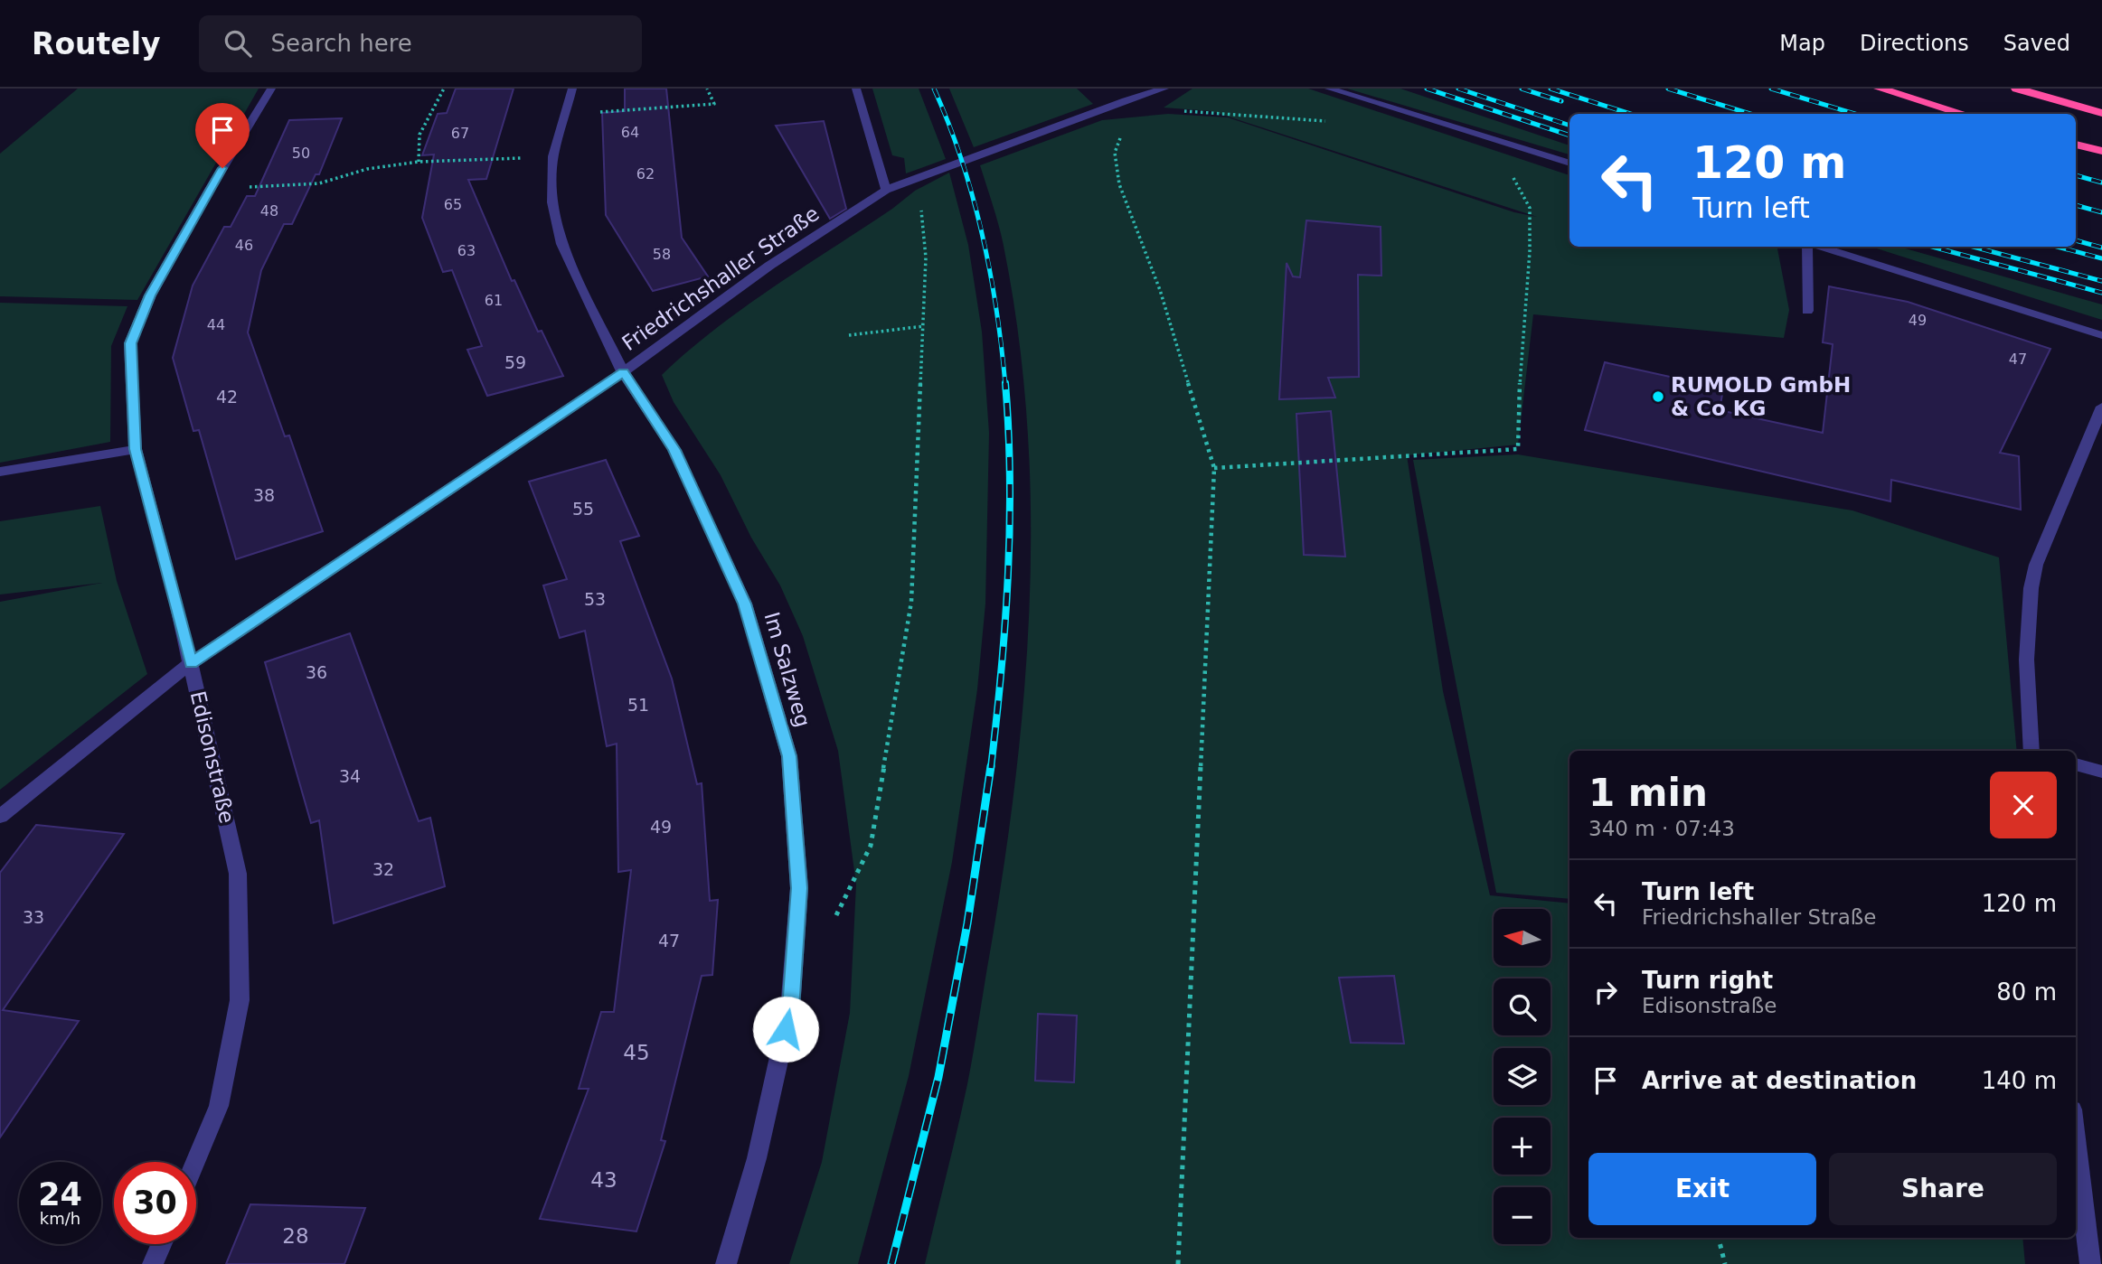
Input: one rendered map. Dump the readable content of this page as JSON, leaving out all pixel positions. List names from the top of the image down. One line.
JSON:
{"streets":{"street":["Friedrichshaller Straße","Im Salzweg","Edisonstraße"]},"crossings":[["Friedrichshaller Straße","Im Salzweg"],["Friedrichshaller Straße","Edisonstraße"]],"places":["RUMOLD GmbH & Co KG"],"house_numbers":["64","67","50","62","65","48","46","63","58","61","49","44","47","59","42","38","55","53","36","51","34","49","32","33","47","45","43","28"],"north":"left","page":{"header":"Routely","search":"Search here","nav":["Map","Directions","Saved"],"turn":["120 m","Turn left"],"heading":["1 min","340 m · 07:43"],"list":[{"name":"Turn left","note":"Friedrichshaller Straße","value":"120 m"},{"name":"Turn right","note":"Edisonstraße","value":"80 m"},{"name":"Arrive at destination","value":"140 m"}],"map_buttons":["+","−"],"buttons":["Exit","Share"],"speed":"24 km/h","limit":"30"}}
